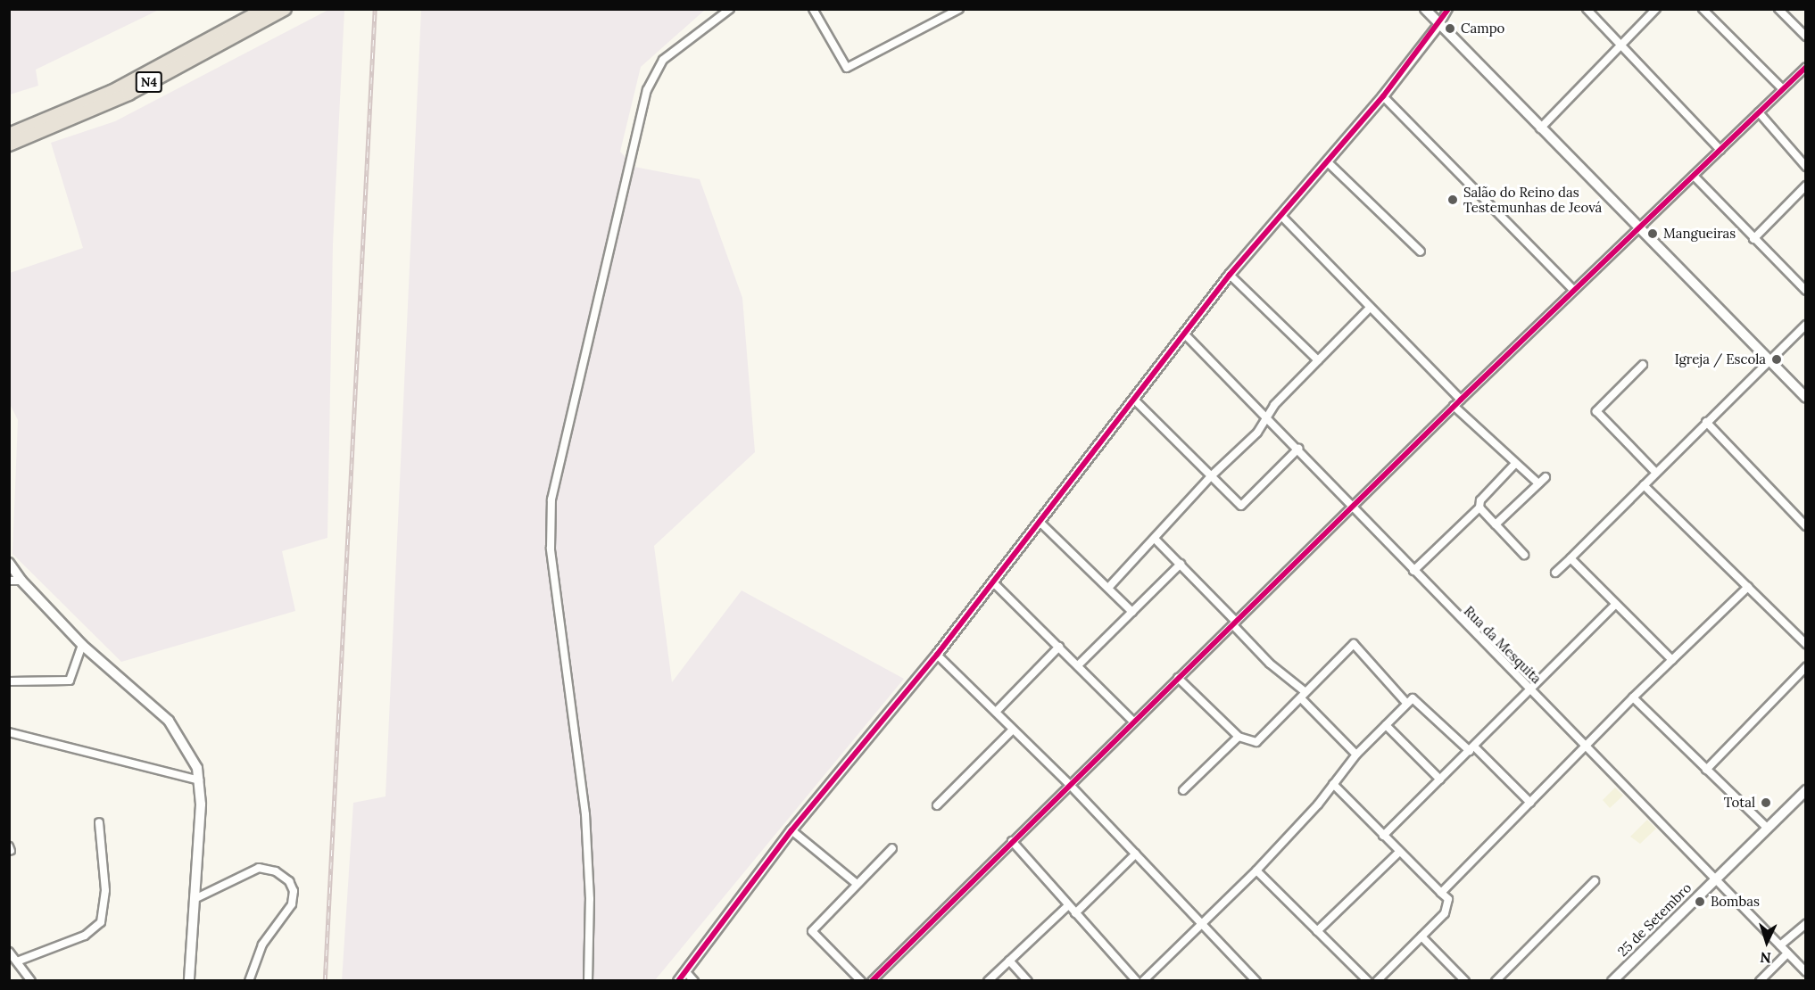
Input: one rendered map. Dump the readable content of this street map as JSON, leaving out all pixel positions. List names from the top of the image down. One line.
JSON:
{"streets":{"highway":["N4"],"street":["Rua da Mesquita","25 de Setembro"]},"crossings":[["Rua da Mesquita","25 de Setembro"]],"places":["Campo","Salão do Reino das Testemunhas de Jeová","Mangueiras","Igreja / Escola","Total","Bombas"],"north":"bottom"}
